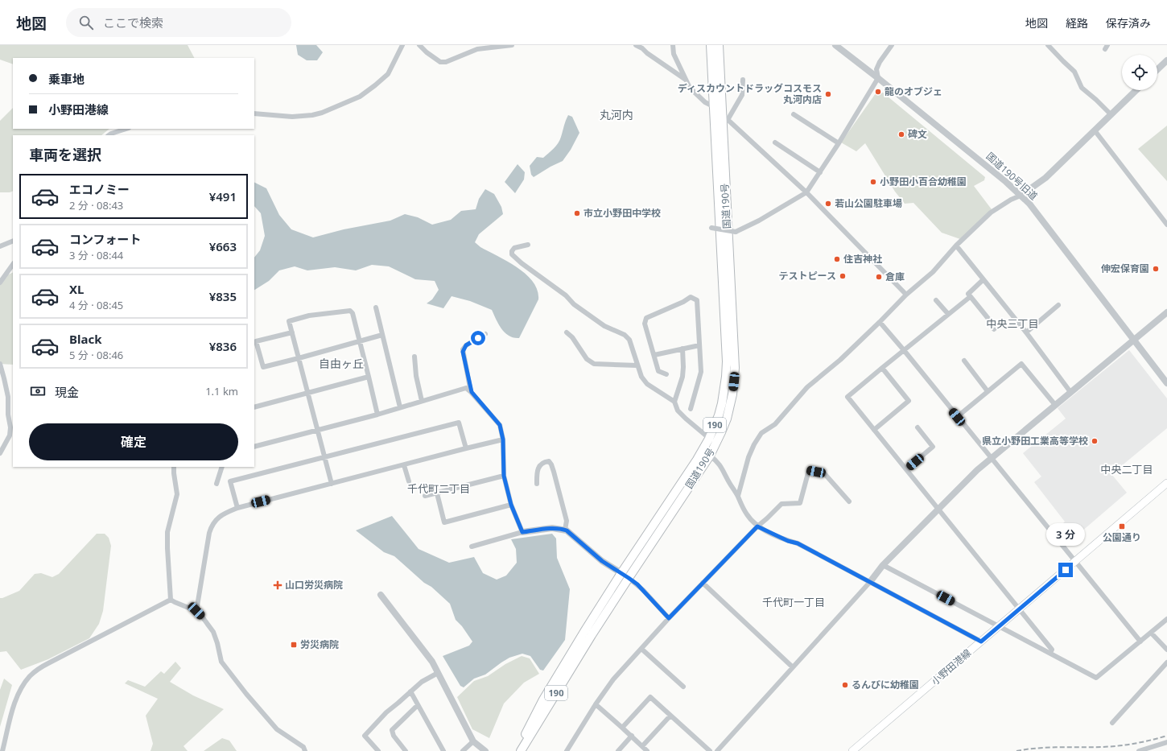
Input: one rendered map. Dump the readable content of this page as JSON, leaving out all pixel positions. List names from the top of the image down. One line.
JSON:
{"streets":{"highway":["国道190号","190"],"main road":["小野田港線"],"street":["国道190号旧道"]},"districts":["丸河内","中央三丁目","自由ヶ丘","中央二丁目","千代町二丁目","千代町一丁目"],"places":{"other":["龍のオブジェ","ディスカウントドラッグコスモス 丸河内店","碑文","小野田小百合幼稚園","若山公園駐車場","市立小野田中学校","住吉神社","伸宏保育園","テストピース","倉庫","県立小野田工業高等学校","るんびに幼稚園"],"transit":["公園通り","労災病院"],"health":["山口労災病院"]},"page":{"header":"地図","search":"ここで検索","nav":["地図","経路","保存済み"],"banner":["乗車地","小野田港線"],"heading":"車両を選択","list":[{"name":"エコノミー","note":"2 分 · 08:43","value":"¥491"},{"name":"コンフォート","note":"3 分 · 08:44","value":"¥663"},{"name":"XL","note":"4 分 · 08:45","value":"¥835"},{"name":"Black","note":"5 分 · 08:46","value":"¥836"}],"pay":["現金","1.1 km"],"buttons":"確定","bubble":"3 分"}}
